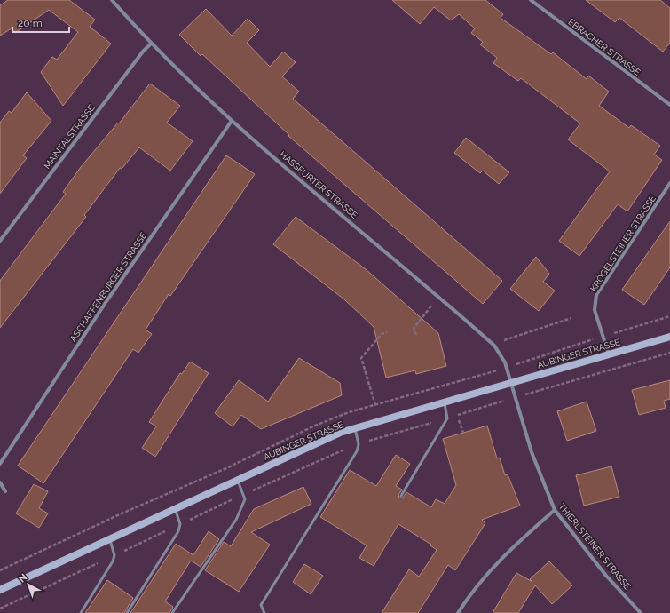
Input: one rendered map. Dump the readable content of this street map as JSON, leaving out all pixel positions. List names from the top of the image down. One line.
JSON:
{"streets":{"main road":["AUBINGER STRASSE"],"street":["EBRACHER STRASSE","MAINTALSTRASSE","HASSFURTER STRASSE","KRÖGELSTEINER STRASSE","ASCHAFFENBURGER STRASSE","THIERLSTEINER STRASSE"]},"crossings":[["MAINTALSTRASSE","HASSFURTER STRASSE"],["HASSFURTER STRASSE","ASCHAFFENBURGER STRASSE"],["HASSFURTER STRASSE","AUBINGER STRASSE"],["HASSFURTER STRASSE","THIERLSTEINER STRASSE"],["KRÖGELSTEINER STRASSE","AUBINGER STRASSE"],["AUBINGER STRASSE","THIERLSTEINER STRASSE"]],"scale_bar":"20 m","north":"top left"}
